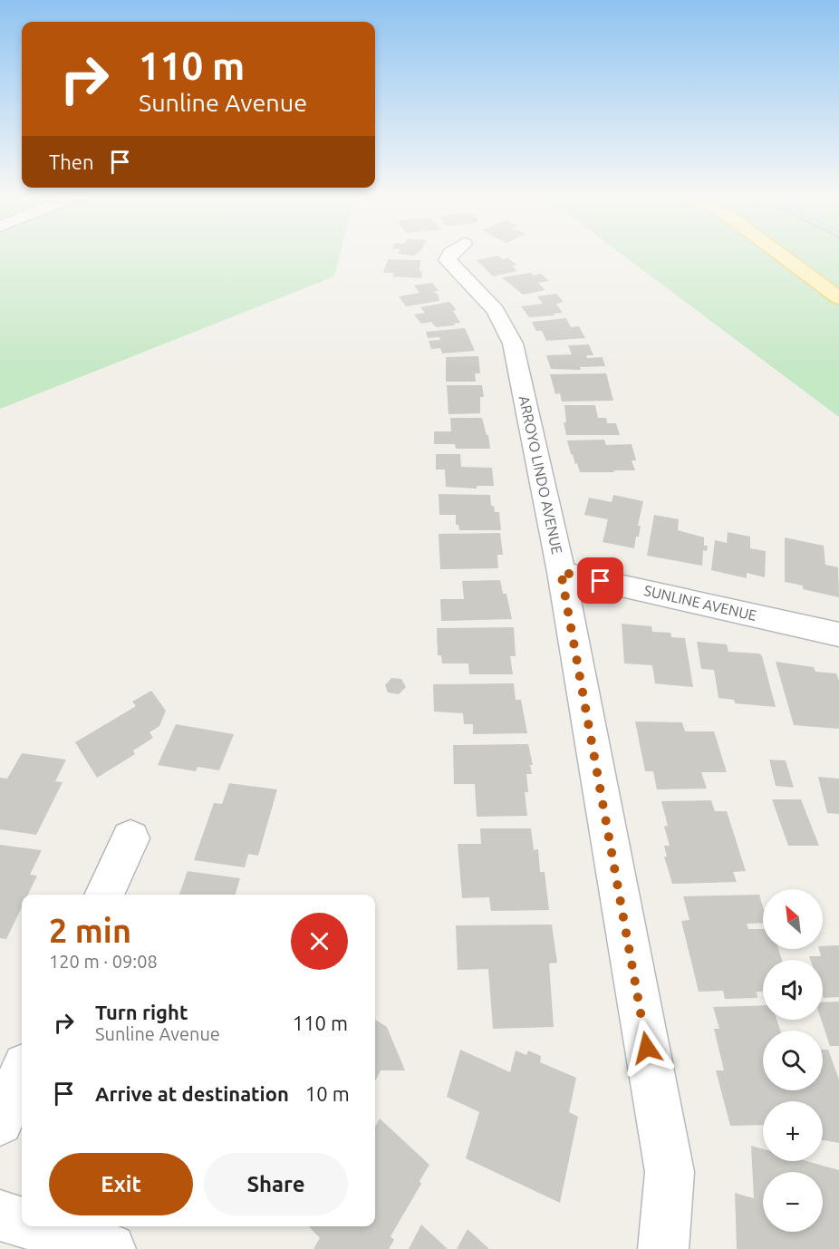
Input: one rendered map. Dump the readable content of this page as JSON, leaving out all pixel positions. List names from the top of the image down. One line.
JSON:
{"streets":{"street":["ARROYO LINDO AVENUE","SUNLINE AVENUE"]},"crossings":[["ARROYO LINDO AVENUE","SUNLINE AVENUE"]],"north":"top left","page":{"turn":["110 m","Sunline Avenue"],"then":"Then","map_buttons":["+","−"],"heading":["2 min","120 m · 09:08"],"list":[{"name":"Turn right","note":"Sunline Avenue","value":"110 m"},{"name":"Arrive at destination","value":"10 m"}],"buttons":["Exit","Share"]}}
